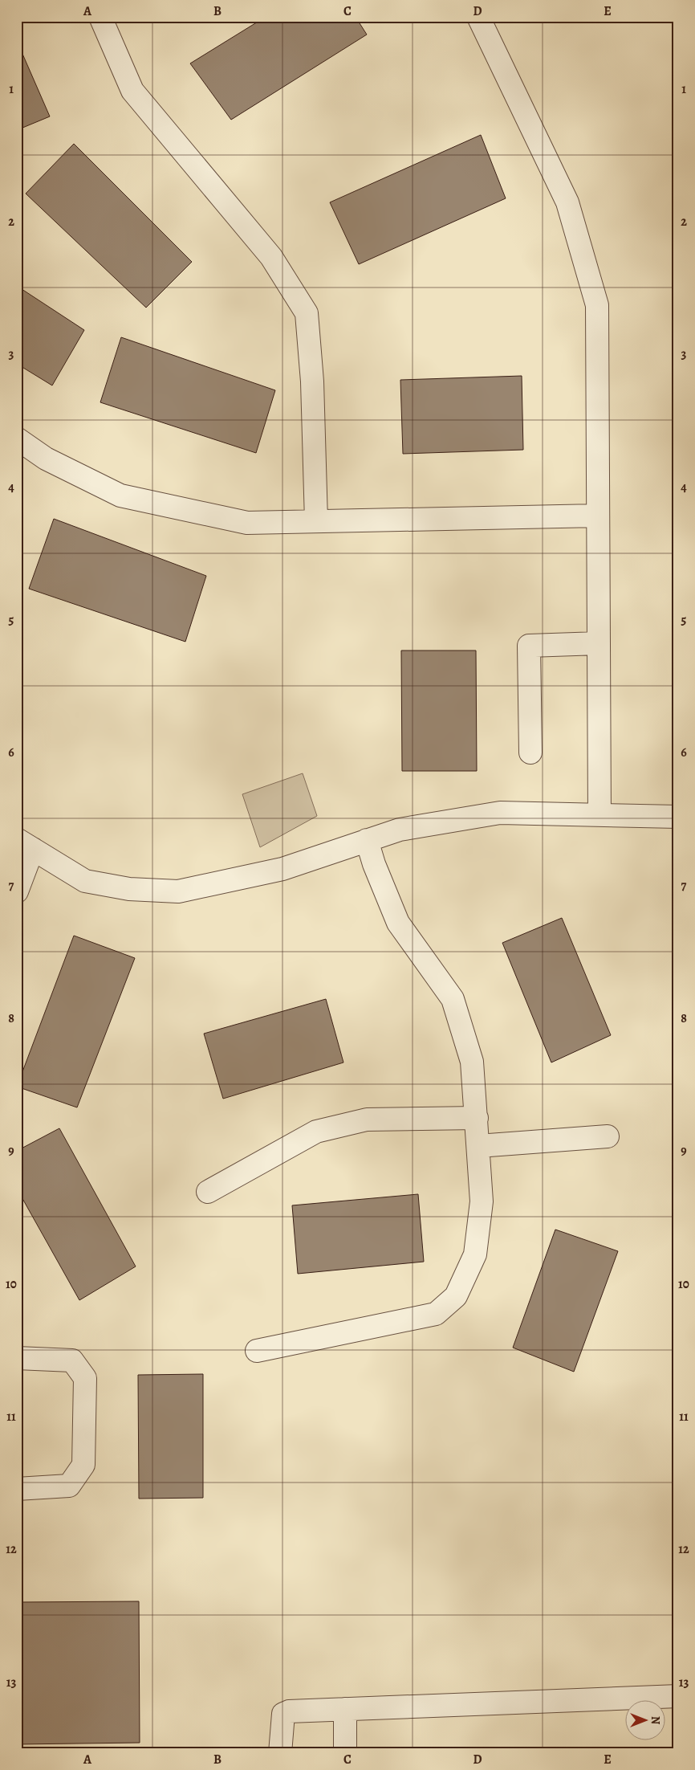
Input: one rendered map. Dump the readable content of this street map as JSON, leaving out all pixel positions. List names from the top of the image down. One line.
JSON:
{"north":"right","grid":{"columns":["A","B","C","D","E"],"rows":["1","2","3","4","5","6","7","8","9","10","11","12","13"]}}
